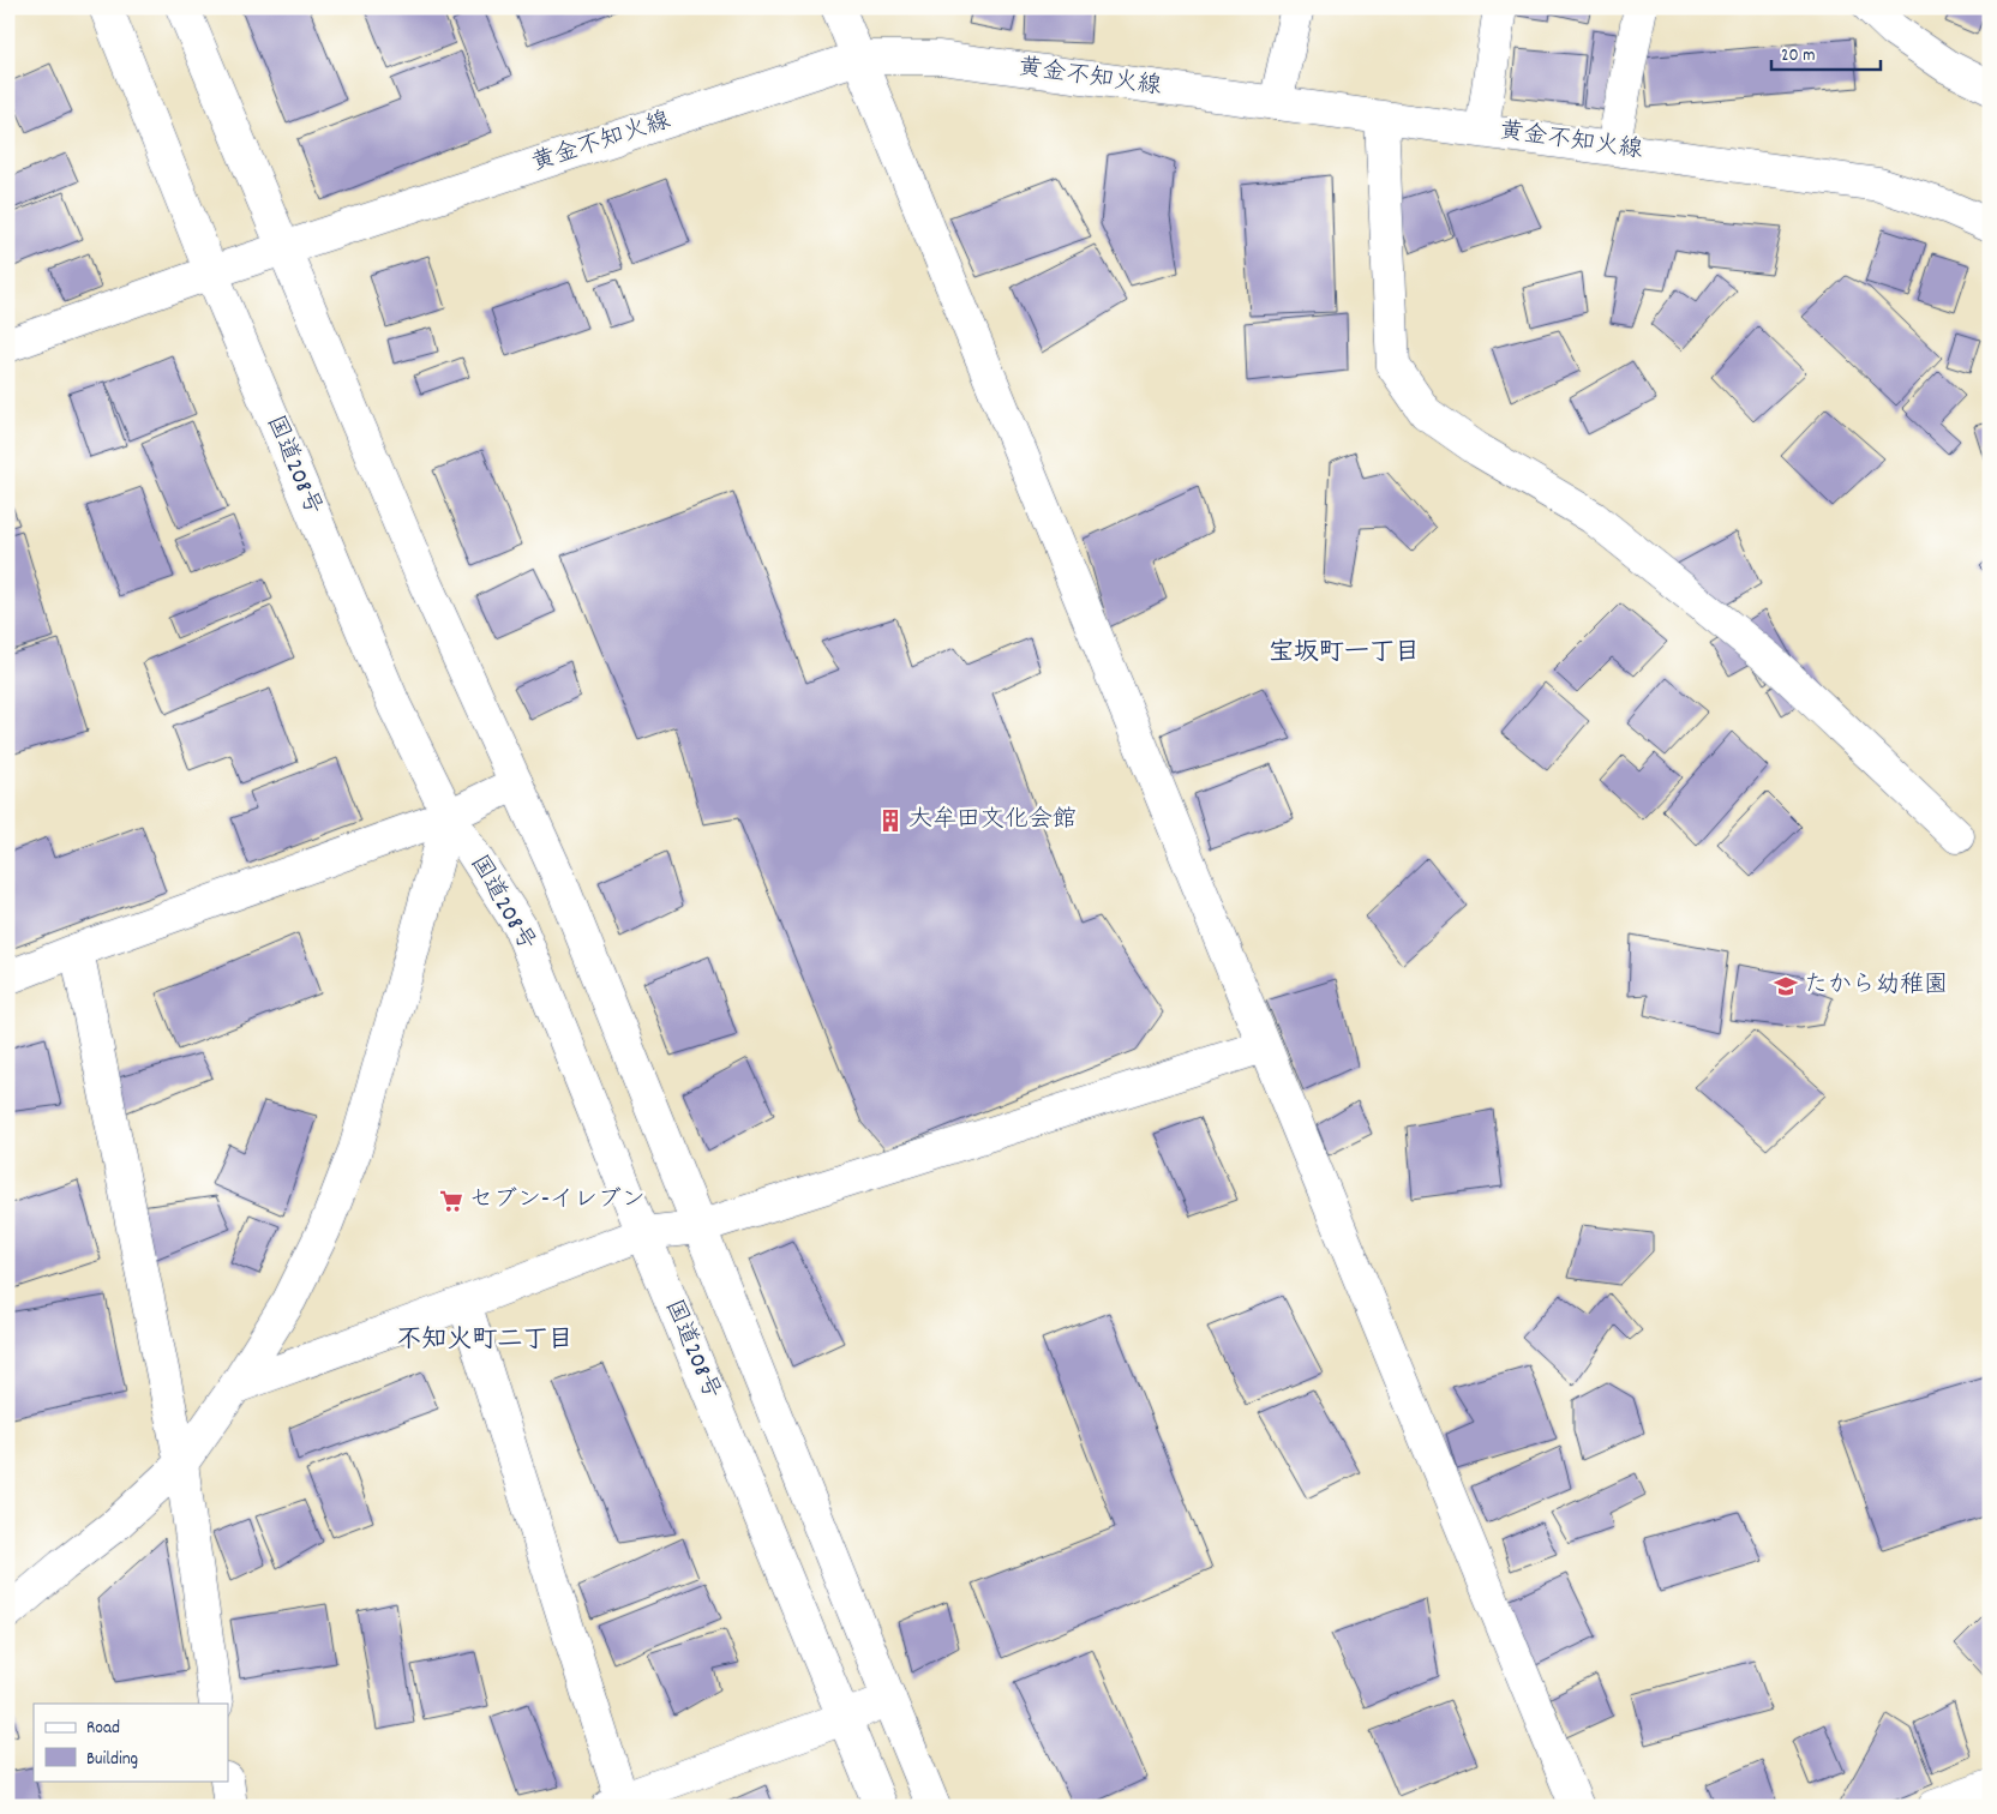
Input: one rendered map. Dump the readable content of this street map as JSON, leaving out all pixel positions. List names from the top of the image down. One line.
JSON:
{"streets":{"main road":["黄金不知火線","国道208号"]},"crossings":[["黄金不知火線","国道208号"]],"districts":["宝坂町一丁目","不知火町二丁目"],"places":{"building":["大牟田文化会館"],"school or university":["たから幼稚園"],"supermarket":["セブン-イレブン"]},"legend":["Road","Building"],"scale_bar":"20 m"}
